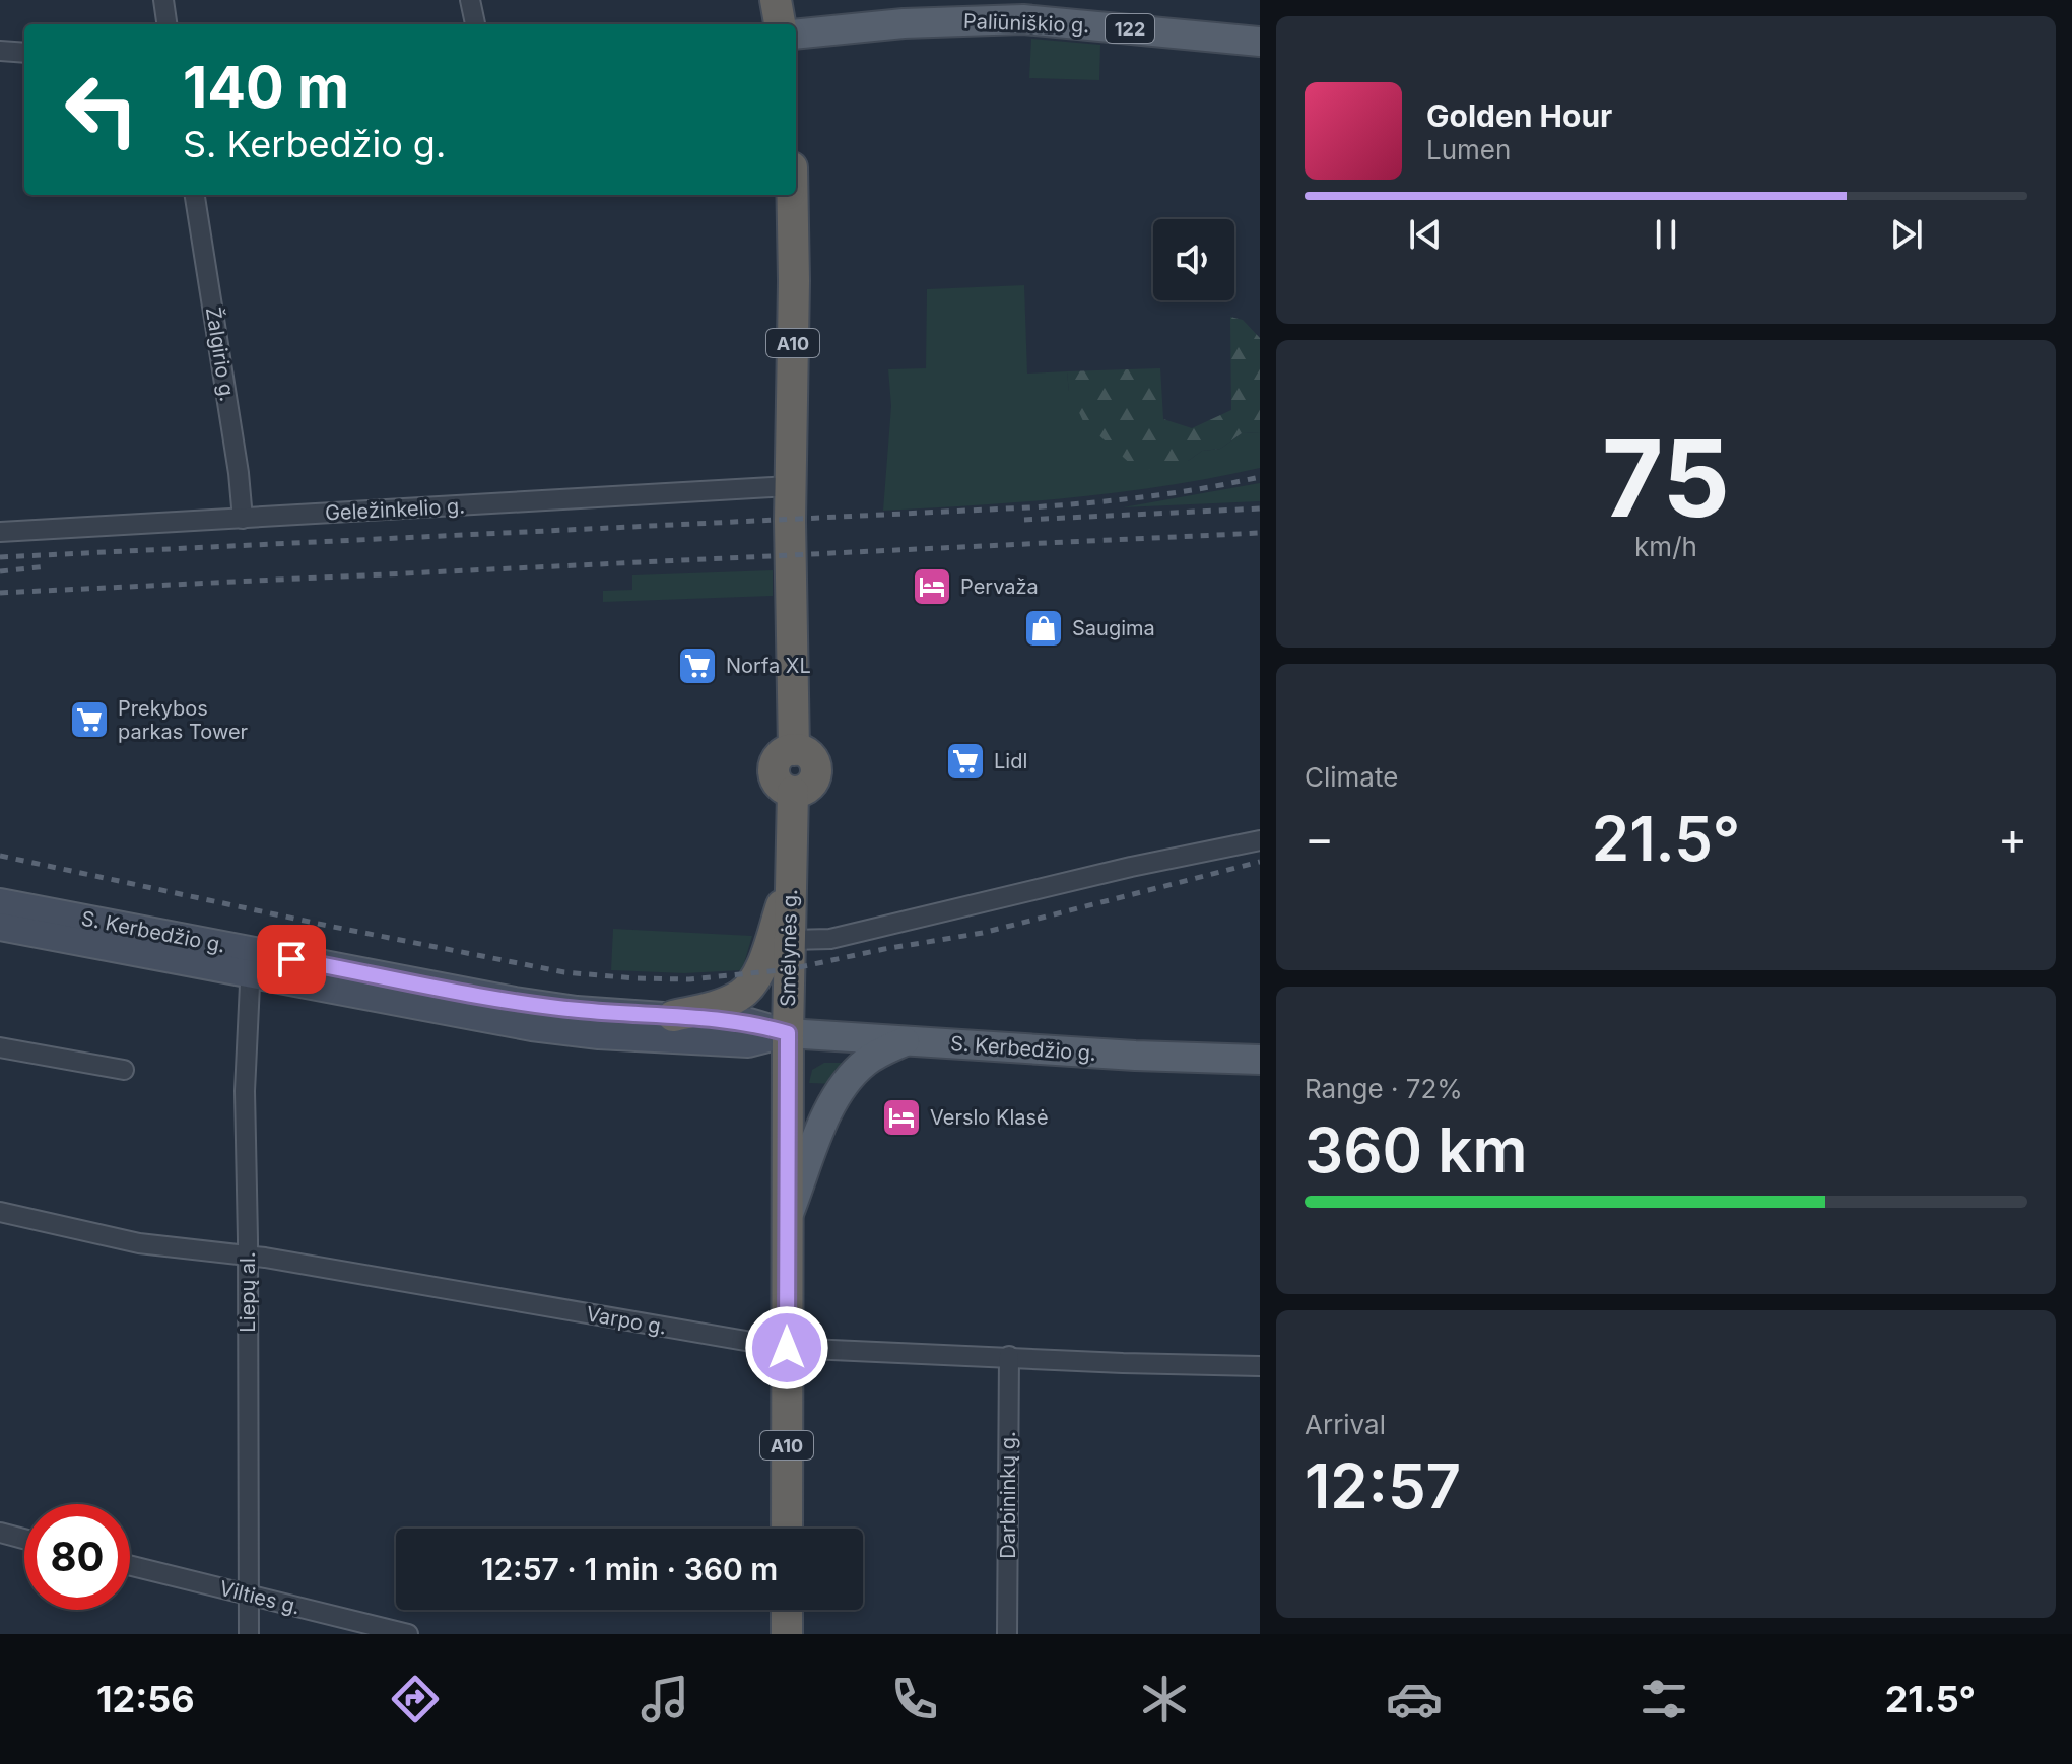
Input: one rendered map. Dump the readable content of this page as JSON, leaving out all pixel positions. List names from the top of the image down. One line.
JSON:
{"streets":{"highway":["A10","Smėlynės g."],"main road":["Paliūniškio g.","122","S. Kerbedžio g."],"street":["Žalgirio g.","Geležinkelio g.","Liepų al.","Varpo g.","Darbininkų g.","Vilties g."]},"crossings":[["Žalgirio g.","Geležinkelio g."],["Geležinkelio g.","Smėlynės g."],["S. Kerbedžio g.","Smėlynės g."],["S. Kerbedžio g.","Liepų al."],["Smėlynės g.","Varpo g."],["Liepų al.","Varpo g."],["Liepų al.","Vilties g."],["Varpo g.","Darbininkų g."]],"places":{"hotel":["Pervaža","Verslo Klasė"],"shop":["Saugima"],"supermarket":["Norfa XL","Prekybos parkas Tower","Lidl"]},"page":{"turn":["140 m","S. Kerbedžio g."],"song":["Golden Hour","Lumen"],"tile":[["75","km/h"],"Climate",["Range · 72%","360 km"],["Arrival","12:57"]],"heat":["−","21.5°","+"],"limit":"80","trip":"12:57 · 1 min · 360 m","tabs":["12:56","21.5°"]}}
